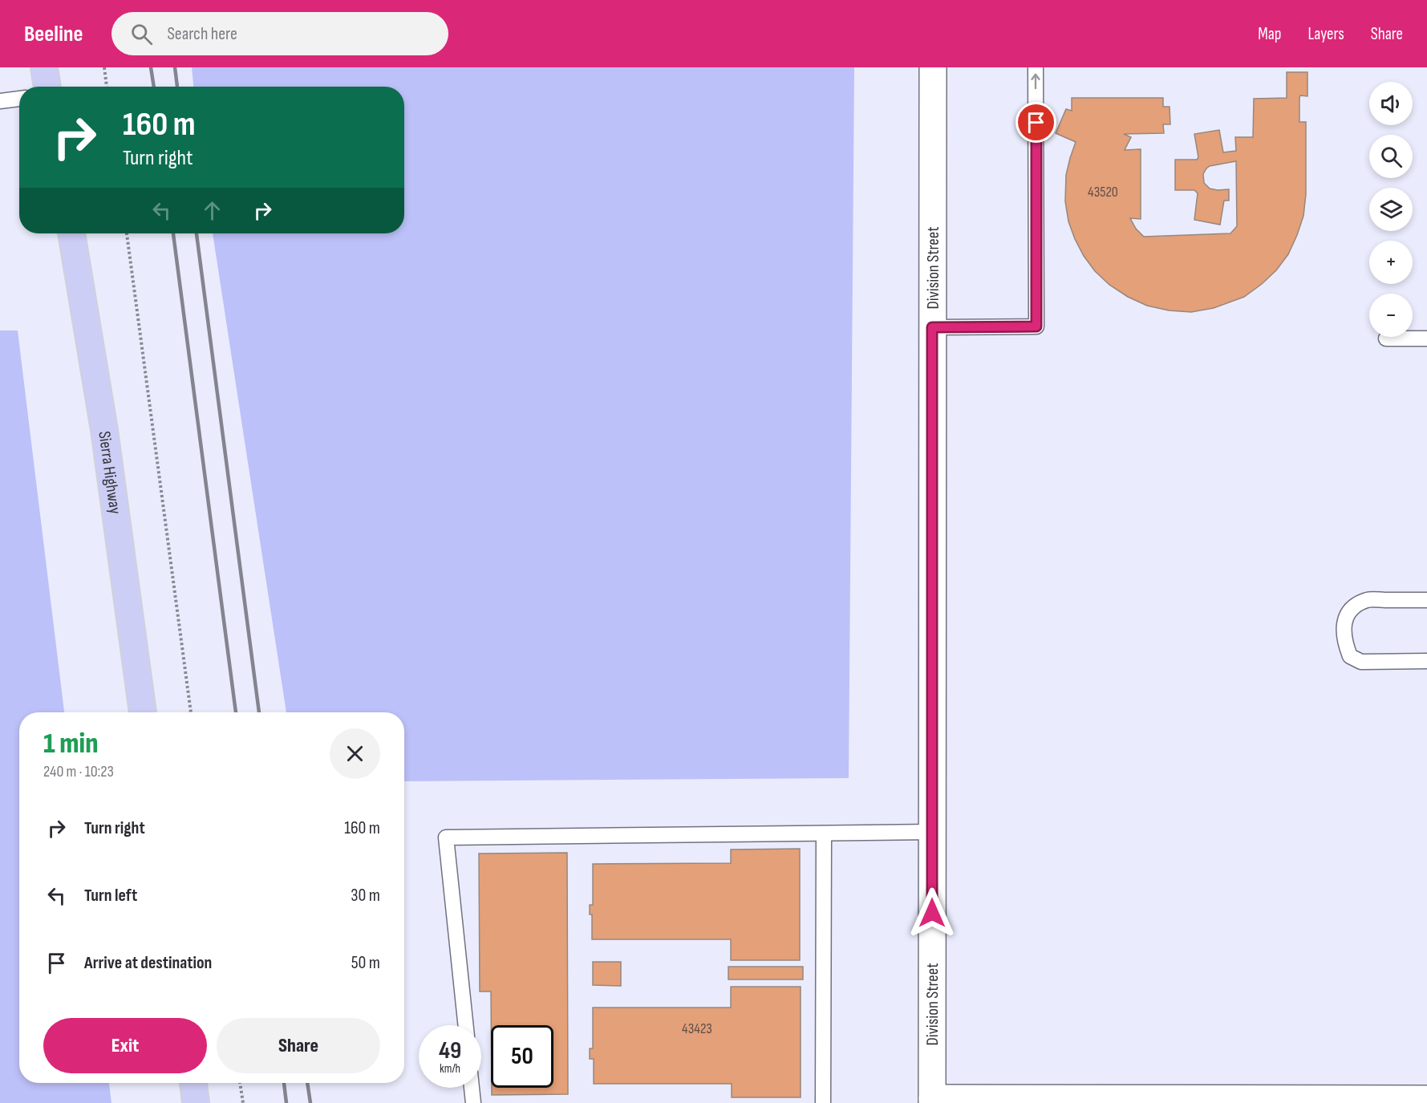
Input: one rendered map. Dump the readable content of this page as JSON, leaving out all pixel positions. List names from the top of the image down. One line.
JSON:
{"streets":{"main road":["Division Street","Sierra Highway"]},"house_numbers":["43520","43423"],"page":{"header":"Beeline","search":"Search here","nav":["Map","Layers","Share"],"map_buttons":["+","−"],"turn":["160 m","Turn right"],"heading":["1 min","240 m · 10:23"],"list":[{"name":"Turn right","value":"160 m"},{"name":"Turn left","value":"30 m"},{"name":"Arrive at destination","value":"50 m"}],"buttons":["Exit","Share"],"speed":"49 km/h","limit":"50"}}
